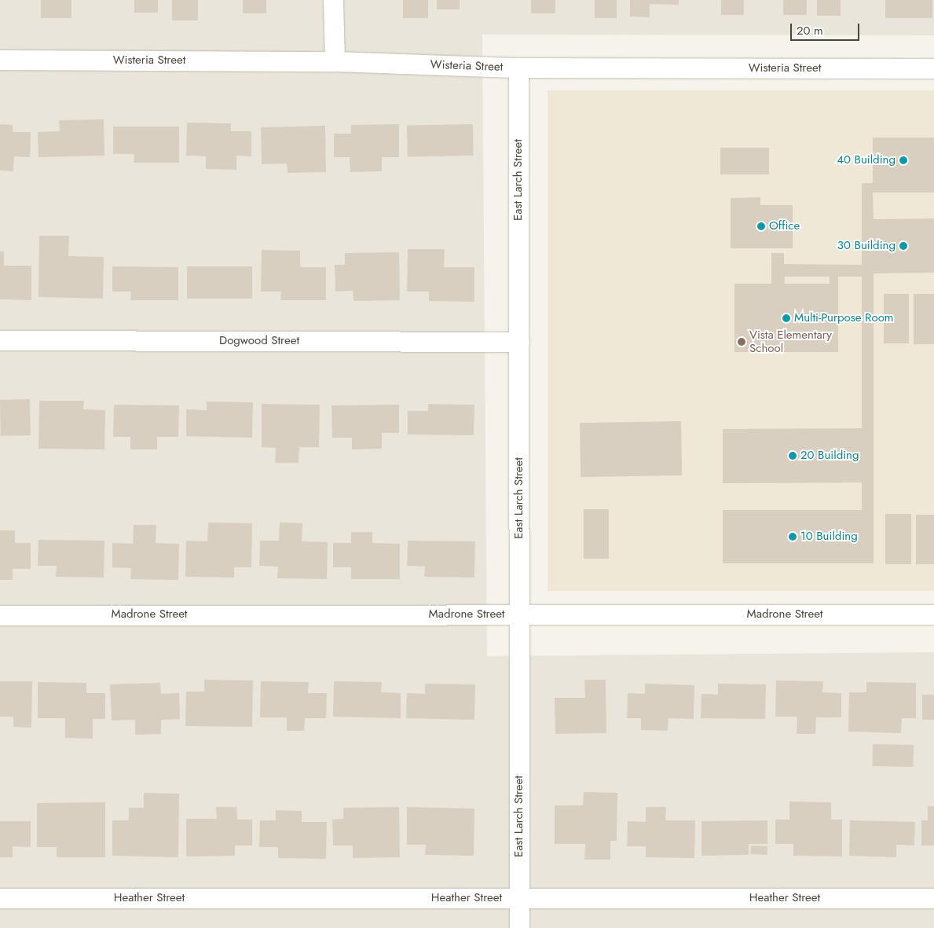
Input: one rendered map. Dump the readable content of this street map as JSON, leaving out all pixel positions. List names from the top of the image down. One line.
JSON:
{"streets":{"street":["Wisteria Street","East Larch Street","Dogwood Street","Madrone Street","Heather Street"]},"crossings":[["Wisteria Street","East Larch Street"],["East Larch Street","Dogwood Street"],["East Larch Street","Madrone Street"],["East Larch Street","Heather Street"]],"places":["40 Building","Office","30 Building","Multi-Purpose Room","Vista Elementary School","20 Building","10 Building"],"scale_bar":"20 m"}
